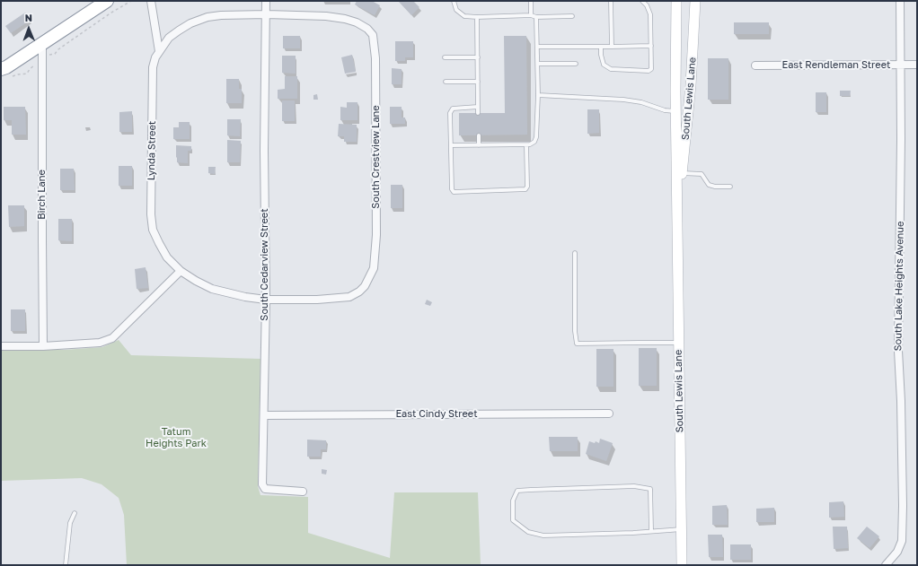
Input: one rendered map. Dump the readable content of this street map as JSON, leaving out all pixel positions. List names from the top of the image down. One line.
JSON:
{"streets":{"street":["East Rendleman Street","South Lewis Lane","Lynda Street","South Crestview Lane","Birch Lane","South Cedarview Street","South Lake Heights Avenue","East Cindy Street"]},"crossings":[["East Rendleman Street","South Lake Heights Avenue"],["Lynda Street","South Crestview Lane"],["Lynda Street","South Cedarview Street"],["South Crestview Lane","South Cedarview Street"],["South Cedarview Street","East Cindy Street"]],"parks":["Tatum Heights Park"],"north":"top"}
